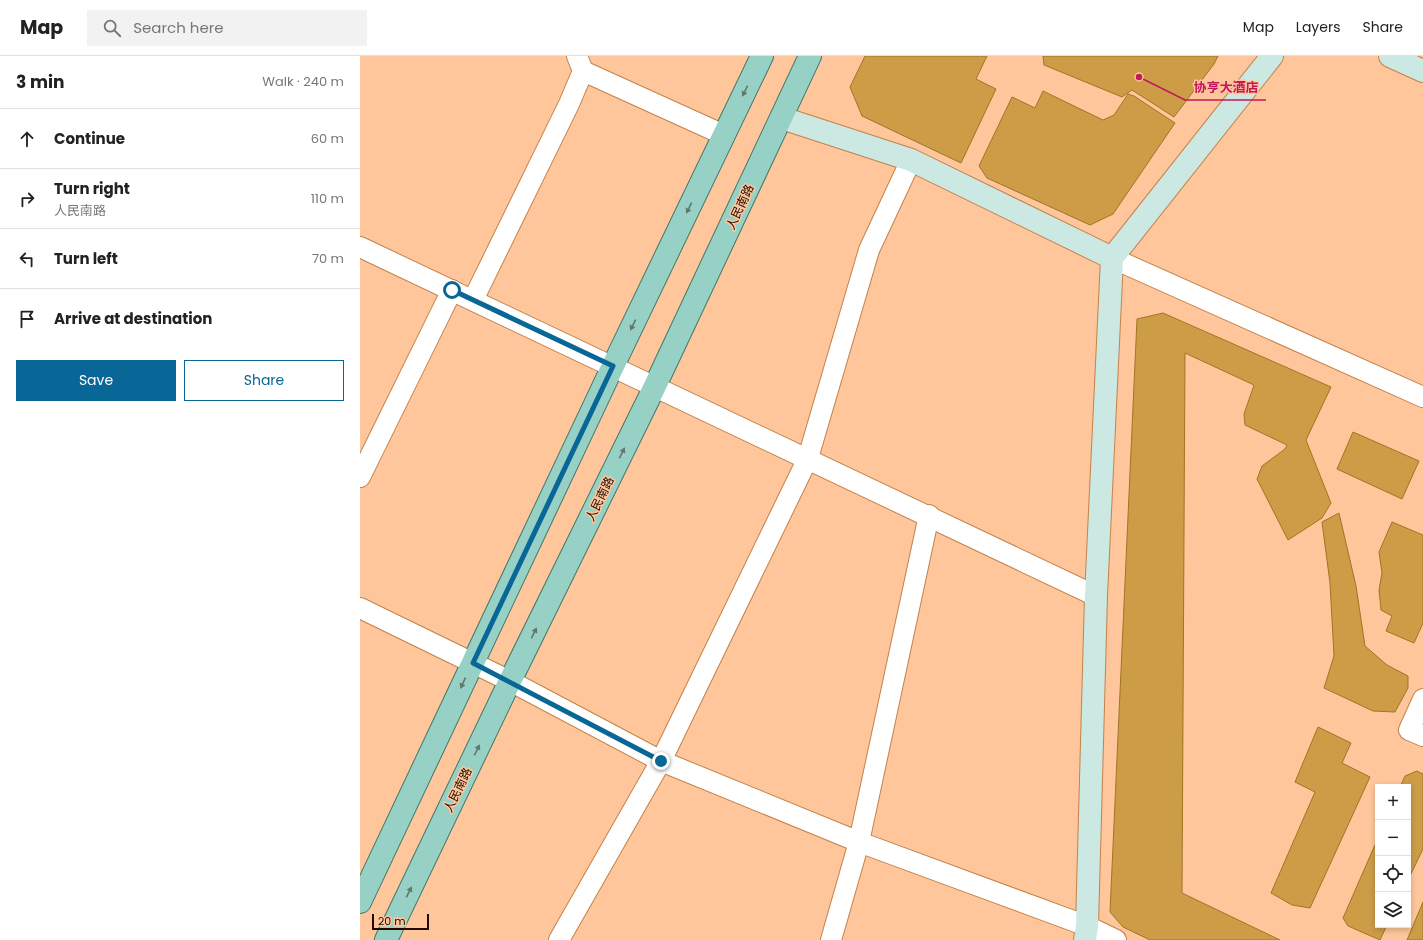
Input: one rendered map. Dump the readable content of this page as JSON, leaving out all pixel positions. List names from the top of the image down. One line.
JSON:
{"streets":{"main road":["人民南路"]},"places":["协亨大酒店"],"scale_bar":"20 m","page":{"header":"Map","search":"Search here","nav":["Map","Layers","Share"],"heading":["3 min","Walk · 240 m"],"list":[["Continue","60 m"],["Turn right","人民南路","110 m"],["Turn left","70 m"],"Arrive at destination"],"buttons":["Save","Share"],"map_buttons":["+","−"],"scale":"20 m"}}
